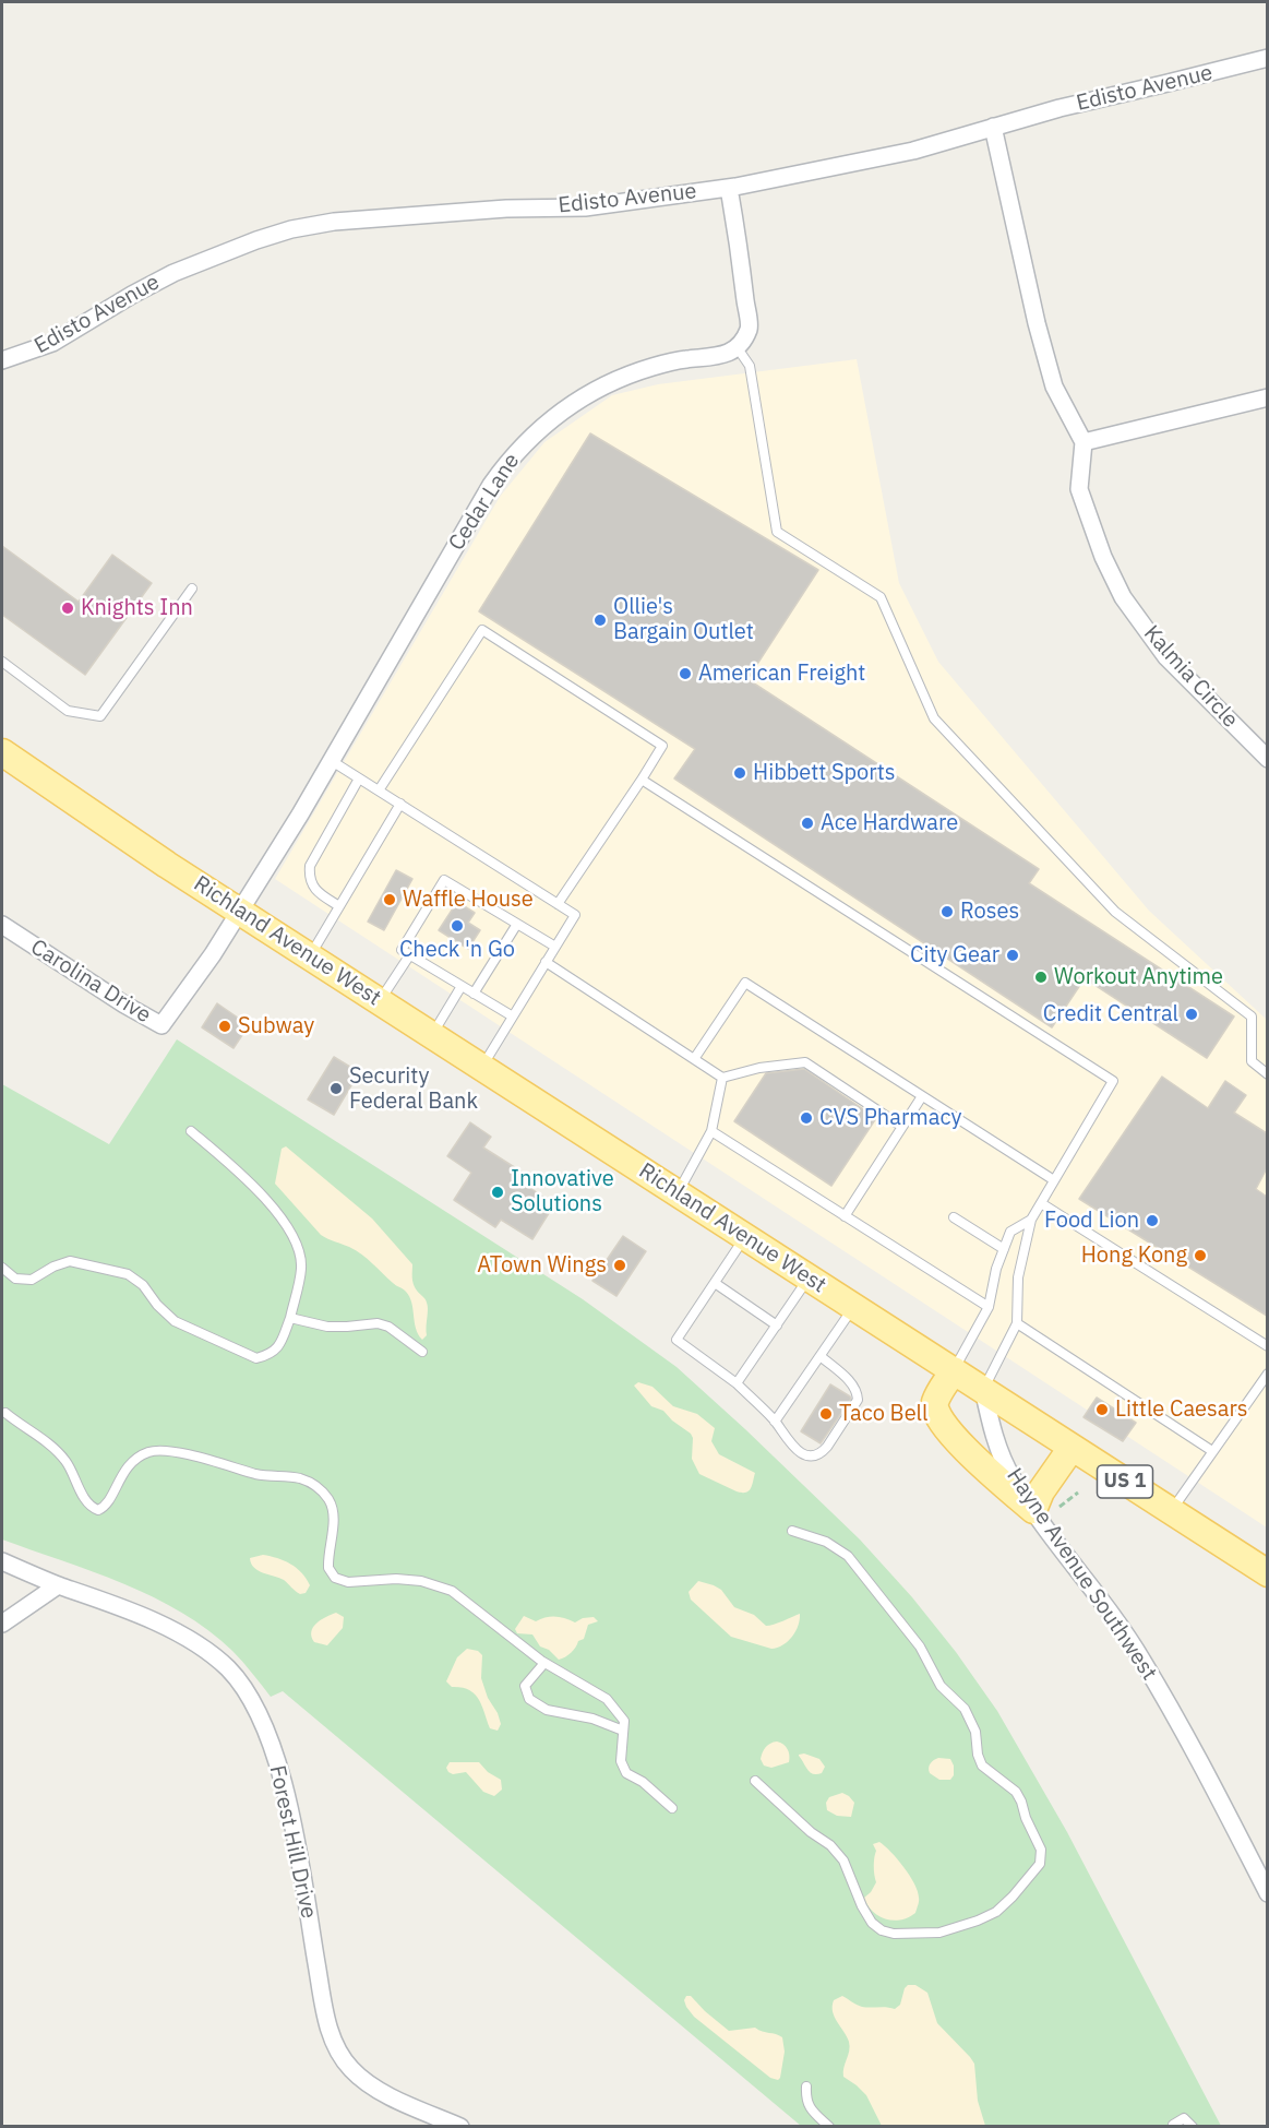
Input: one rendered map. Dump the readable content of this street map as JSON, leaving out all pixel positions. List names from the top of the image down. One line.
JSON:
{"streets":{"main road":["Richland Avenue West","US 1"],"street":["Edisto Avenue","Cedar Lane","Kalmia Circle","Carolina Drive","Hayne Avenue Southwest","Forest Hill Drive"]},"crossings":[["Cedar Lane","Richland Avenue West"],["Cedar Lane","Carolina Drive"],["Richland Avenue West","Carolina Drive"],["Richland Avenue West","Hayne Avenue Southwest"]],"places":["Knights Inn","Ollie's Bargain Outlet","American Freight","Hibbett Sports","Ace Hardware","Waffle House","Roses","Check 'n Go","City Gear","Workout Anytime","Credit Central","Subway","Security Federal Bank","CVS Pharmacy","Innovative Solutions","Food Lion","Hong Kong","ATown Wings","Little Caesars","Taco Bell"]}
